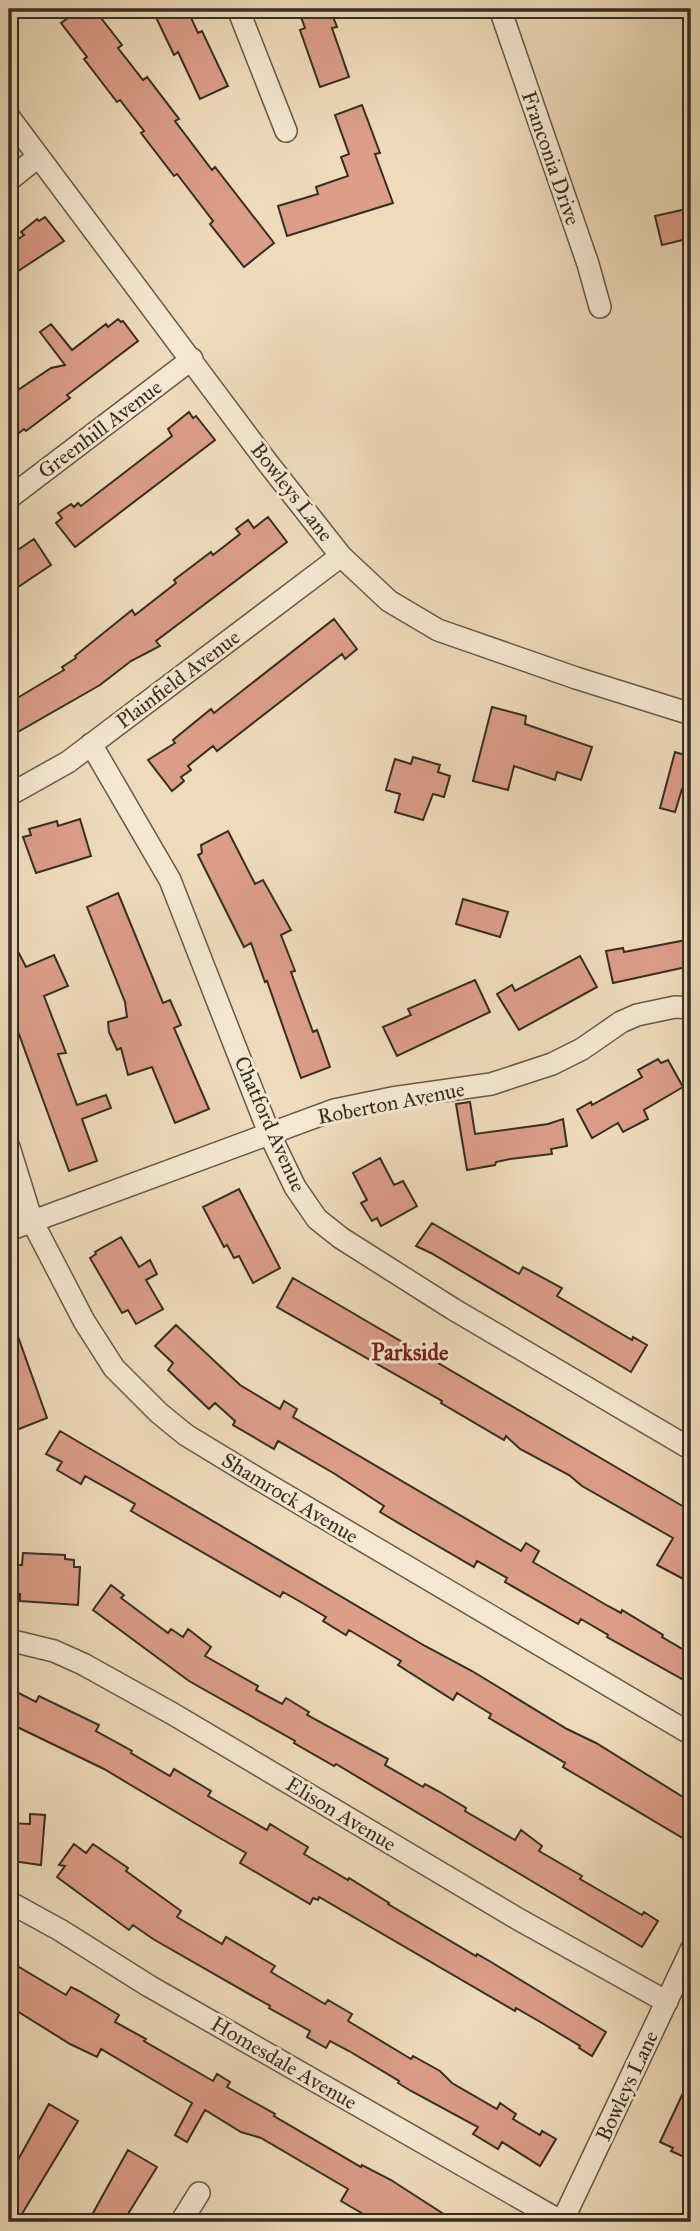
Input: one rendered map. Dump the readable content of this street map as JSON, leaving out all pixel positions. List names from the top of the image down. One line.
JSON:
{"streets":{"street":["Franconia Drive","Greenhill Avenue","Bowleys Lane","Plainfield Avenue","Roberton Avenue","Chatford Avenue","Shamrock Avenue","Elison Avenue","Homesdale Avenue"]},"crossings":[["Greenhill Avenue","Bowleys Lane"],["Bowleys Lane","Plainfield Avenue"],["Bowleys Lane","Elison Avenue"],["Bowleys Lane","Homesdale Avenue"],["Plainfield Avenue","Chatford Avenue"],["Roberton Avenue","Chatford Avenue"],["Roberton Avenue","Shamrock Avenue"]],"districts":["Parkside"]}
